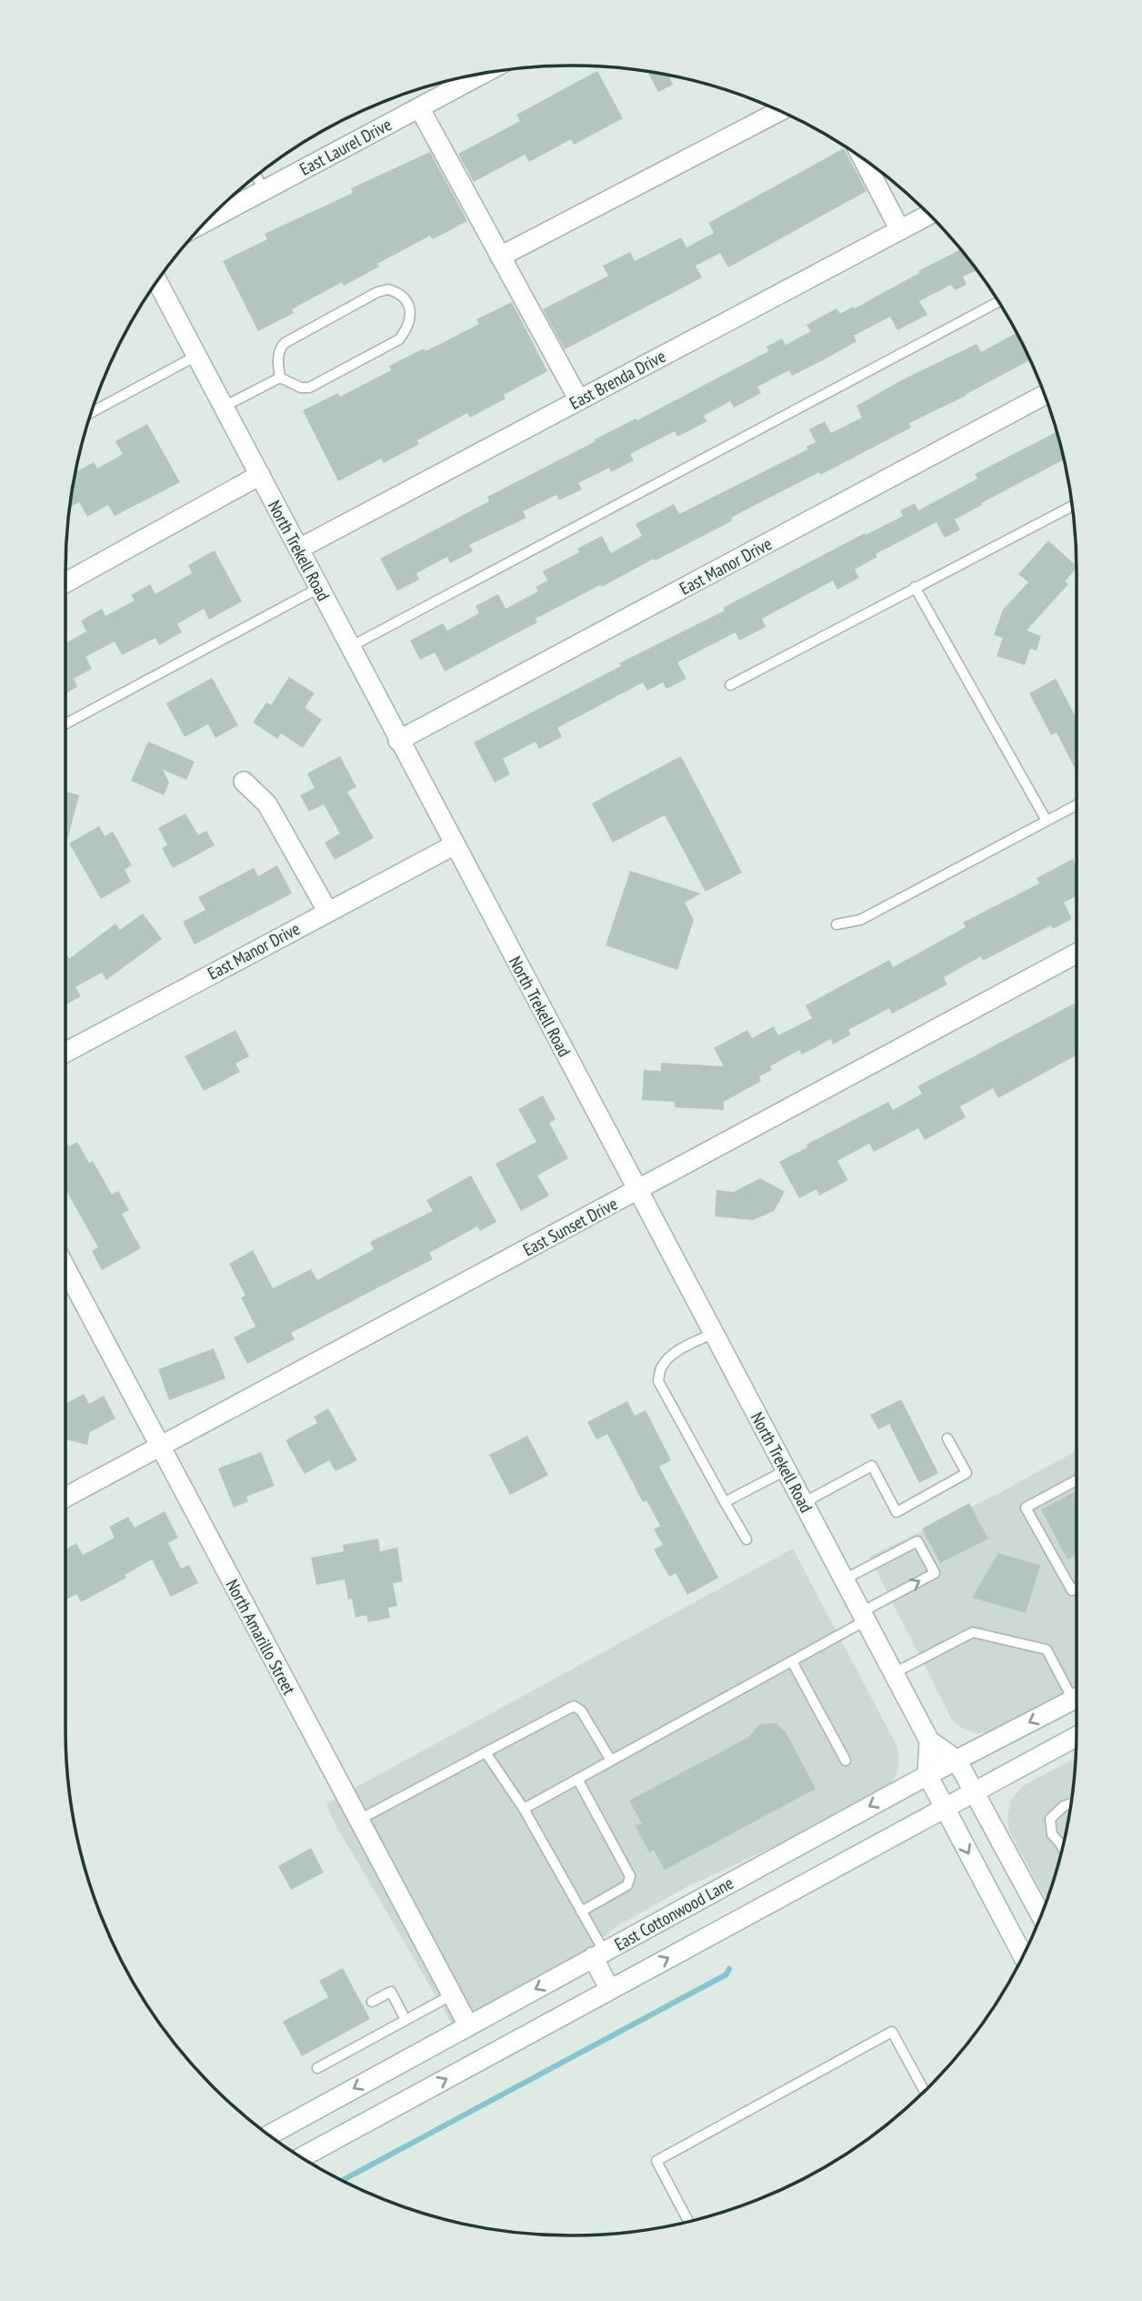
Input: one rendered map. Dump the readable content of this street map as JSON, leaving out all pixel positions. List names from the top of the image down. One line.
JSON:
{"streets":{"street":["East Laurel Drive","East Brenda Drive","North Trekell Road","East Manor Drive","East Sunset Drive","North Amarillo Street","East Cottonwood Lane"]},"crossings":[["East Brenda Drive","North Trekell Road"],["North Trekell Road","East Manor Drive"],["North Trekell Road","East Sunset Drive"],["North Trekell Road","East Cottonwood Lane"],["East Sunset Drive","North Amarillo Street"],["North Amarillo Street","East Cottonwood Lane"]]}
